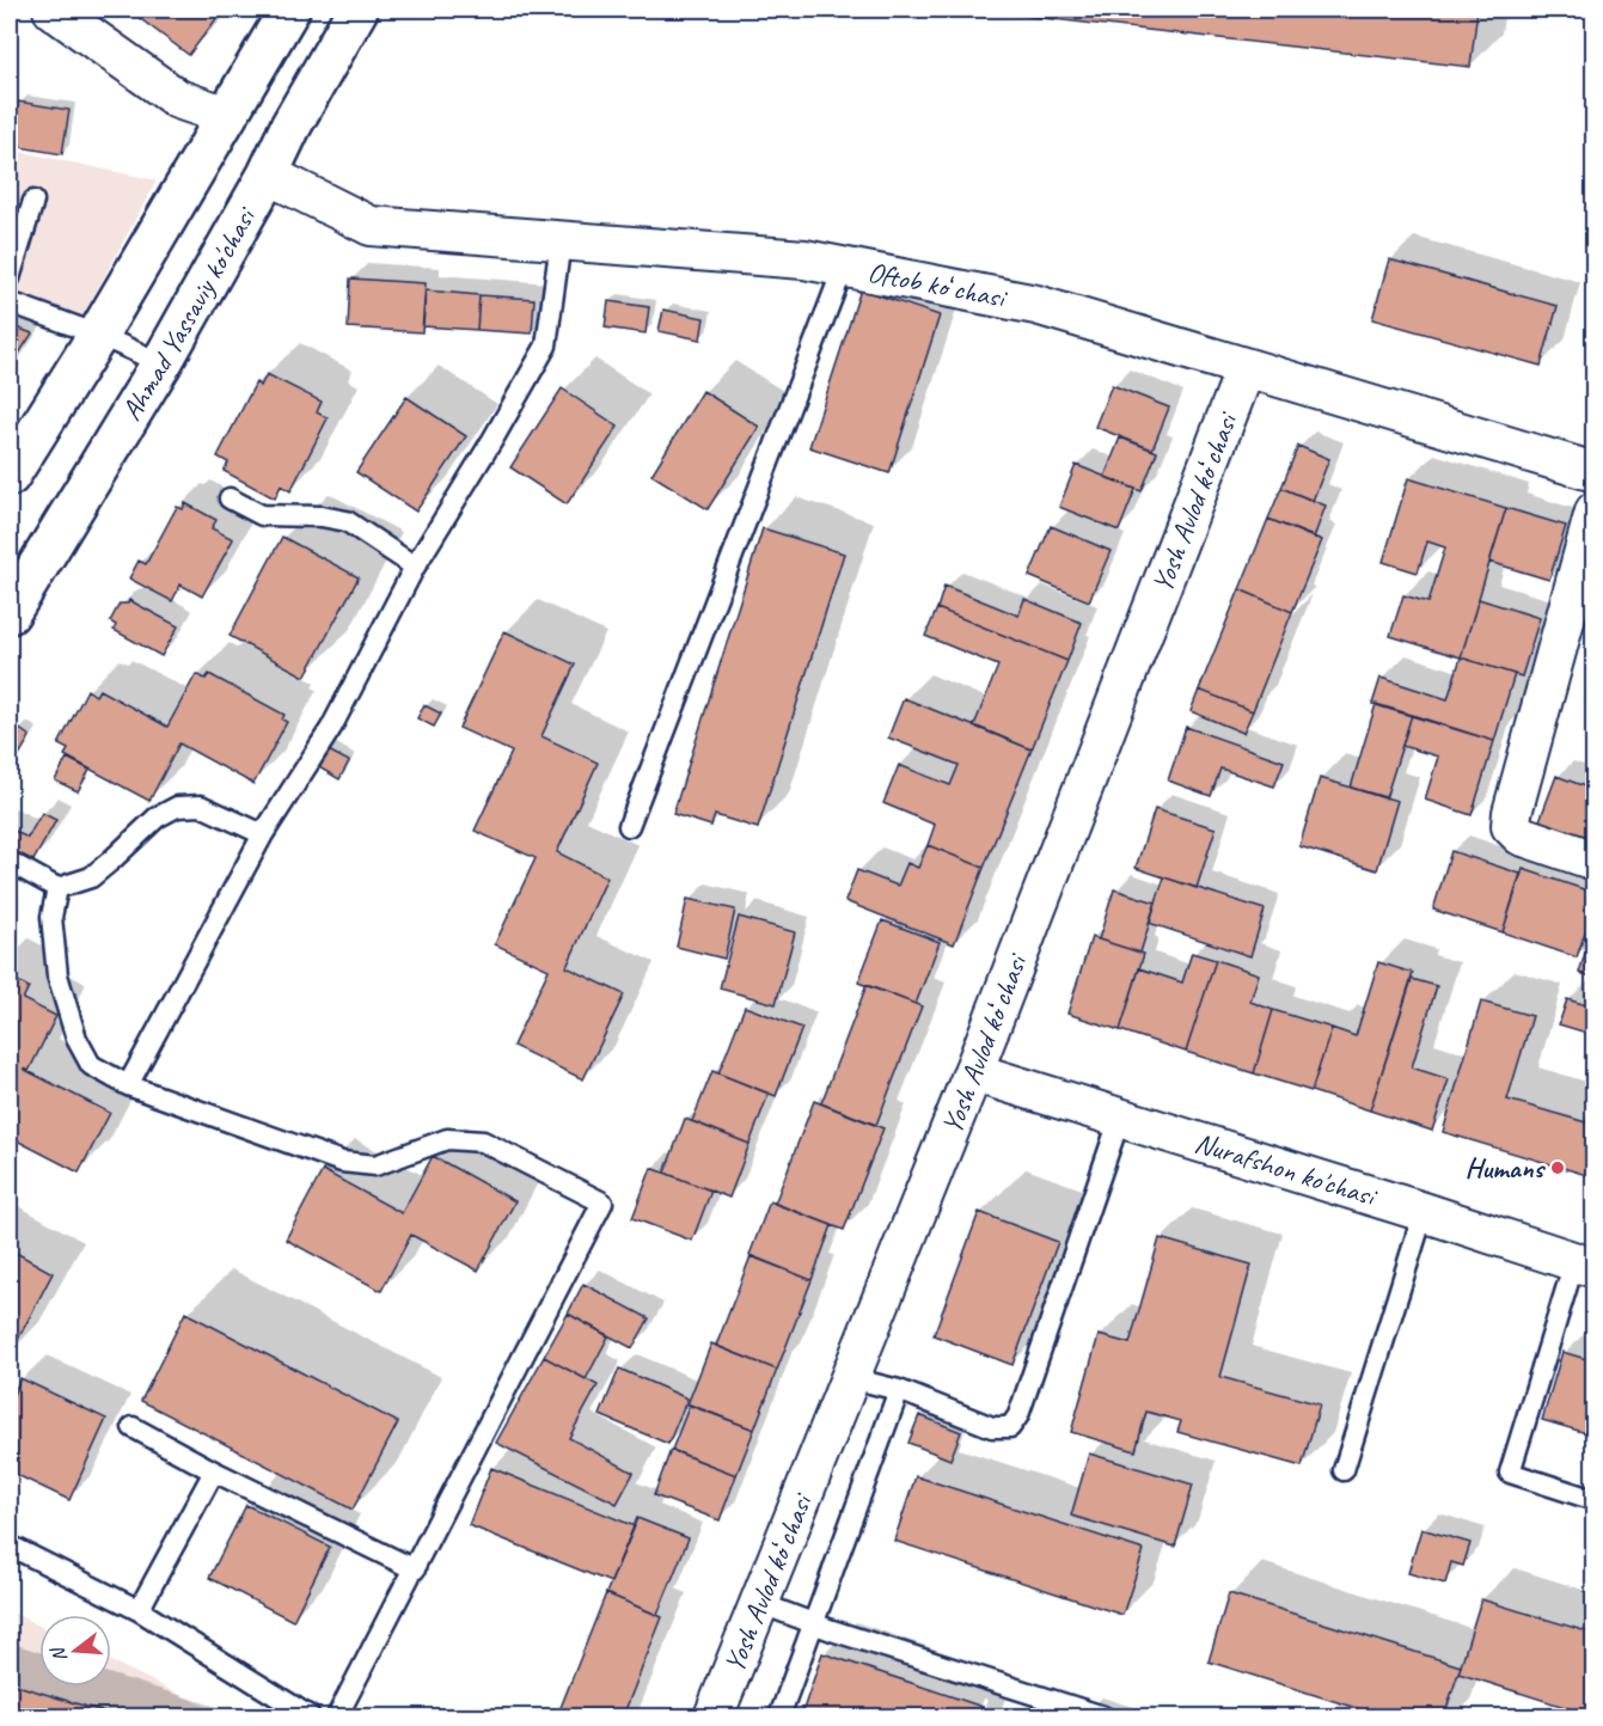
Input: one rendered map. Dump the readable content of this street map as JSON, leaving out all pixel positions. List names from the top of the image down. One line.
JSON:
{"streets":{"main road":["Ahmad Yassaviy ko'chasi"],"street":["Oftob koʻchasi","Yosh Avlod koʻchasi","Nurafshon ko'chasi"]},"crossings":[["Oftob koʻchasi","Ahmad Yassaviy ko'chasi"],["Oftob koʻchasi","Yosh Avlod koʻchasi"],["Yosh Avlod koʻchasi","Nurafshon ko'chasi"]],"places":["Humans"],"north":"left"}
